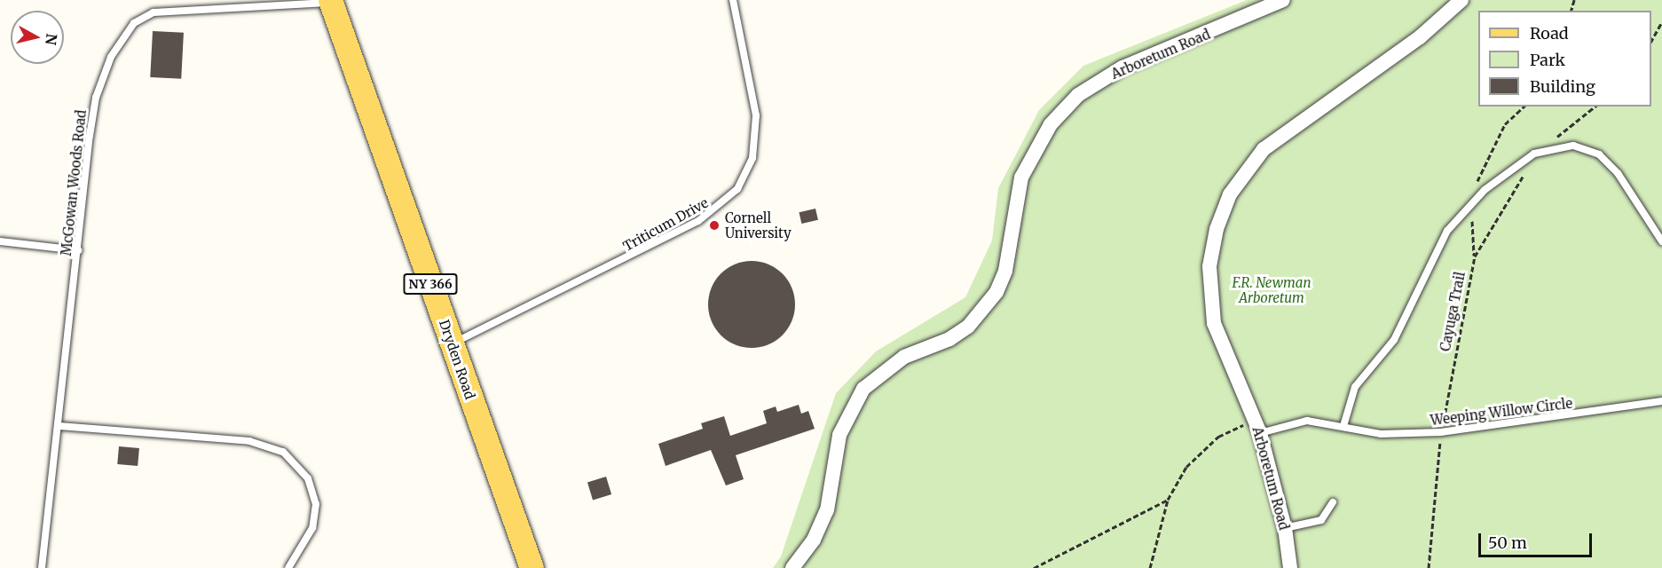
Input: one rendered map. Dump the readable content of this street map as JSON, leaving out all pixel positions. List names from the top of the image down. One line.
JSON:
{"streets":{"main road":["NY 366","Dryden Road"],"street":["Arboretum Road"],"lane":["McGowan Woods Road","Triticum Drive","Weeping Willow Circle"],"path":["Cayuga Trail"]},"crossings":[["Arboretum Road","Weeping Willow Circle"],["McGowan Woods Road","Dryden Road"],["Triticum Drive","Dryden Road"],["Cayuga Trail","Weeping Willow Circle"]],"parks":["F.R. Newman Arboretum"],"places":["Cornell University"],"legend":["Road","Park","Building"],"scale_bar":"50 m","north":"right"}
